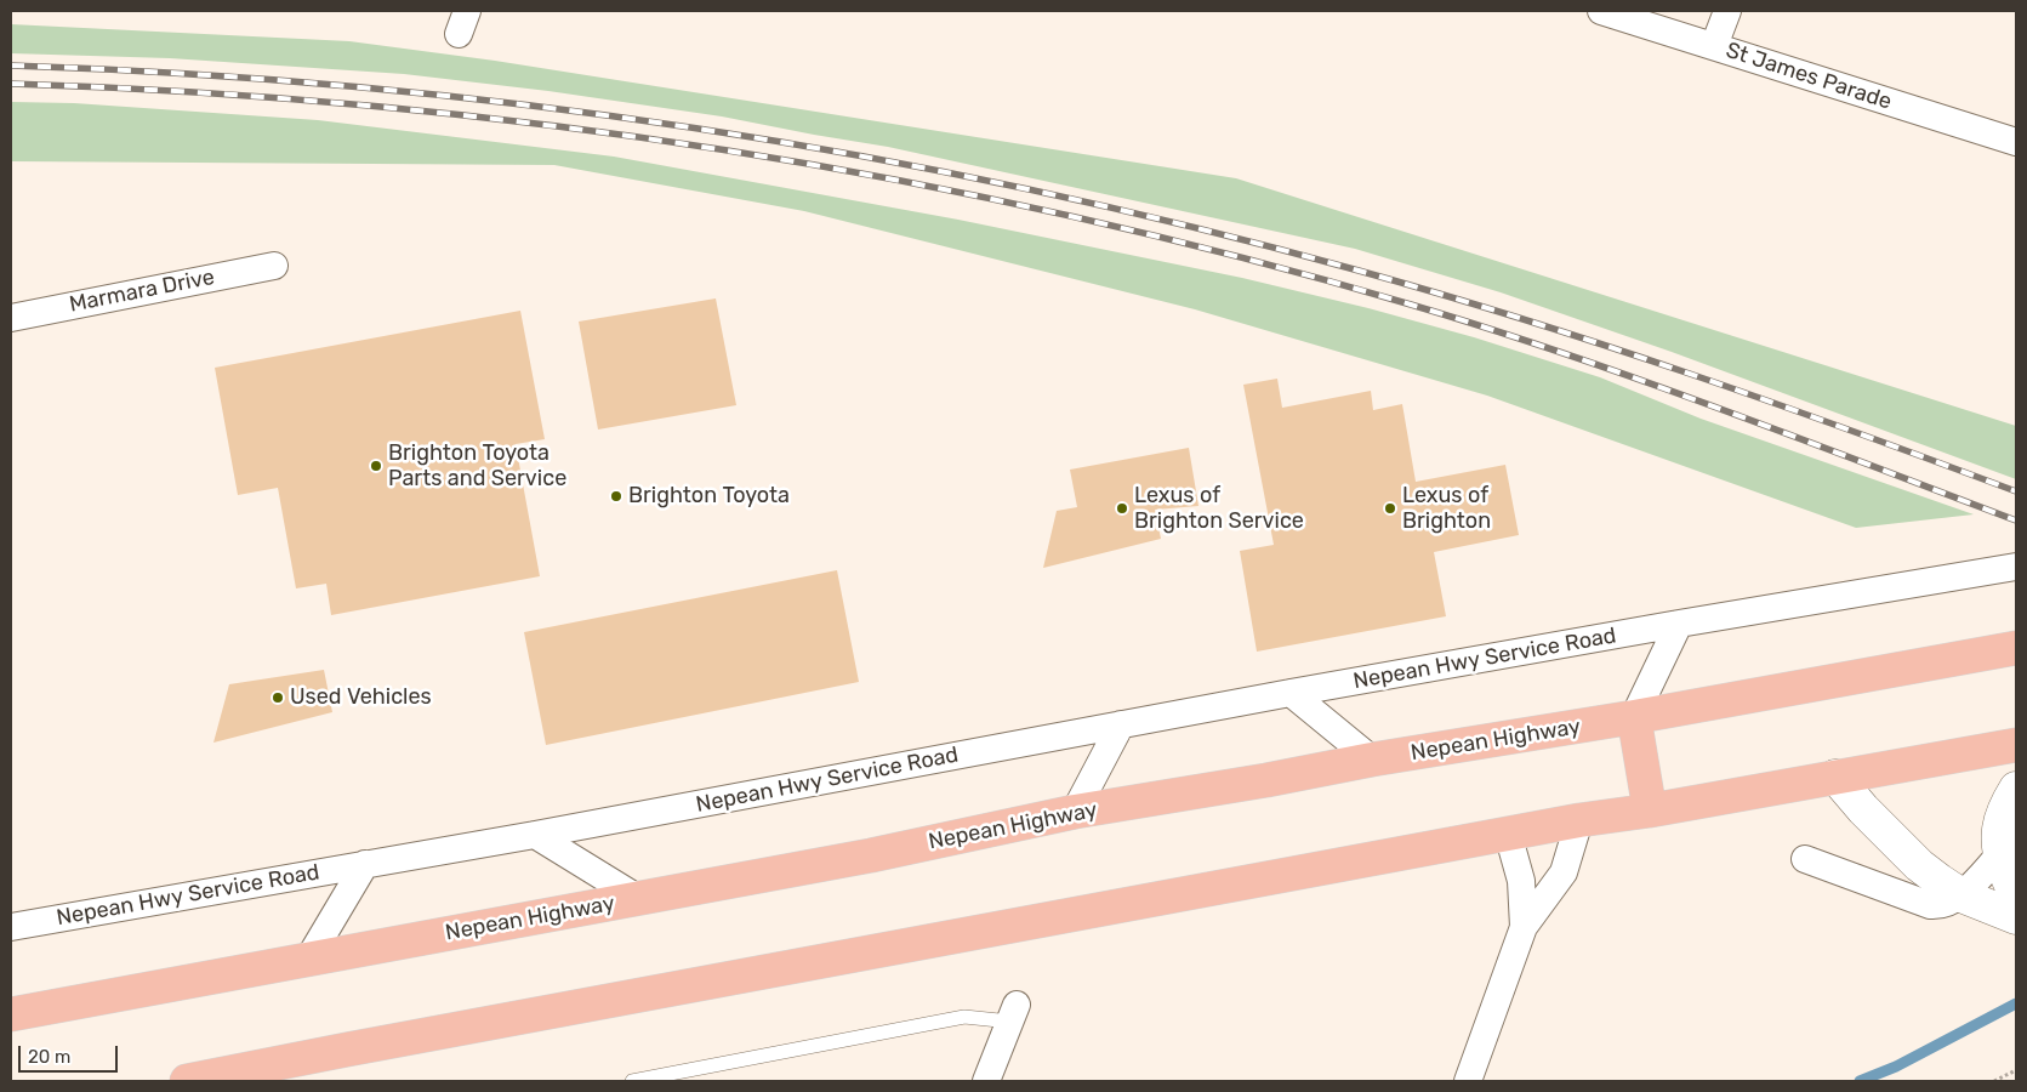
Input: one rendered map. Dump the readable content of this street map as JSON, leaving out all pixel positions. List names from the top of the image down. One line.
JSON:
{"streets":{"highway":["Nepean Highway"],"street":["St James Parade","Marmara Drive","Nepean Hwy Service Road"]},"crossings":[["Nepean Hwy Service Road","Nepean Highway"]],"places":["Brighton Toyota Parts and Service","Brighton Toyota","Lexus of Brighton Service","Lexus of Brighton","Used Vehicles"],"scale_bar":"20 m"}
